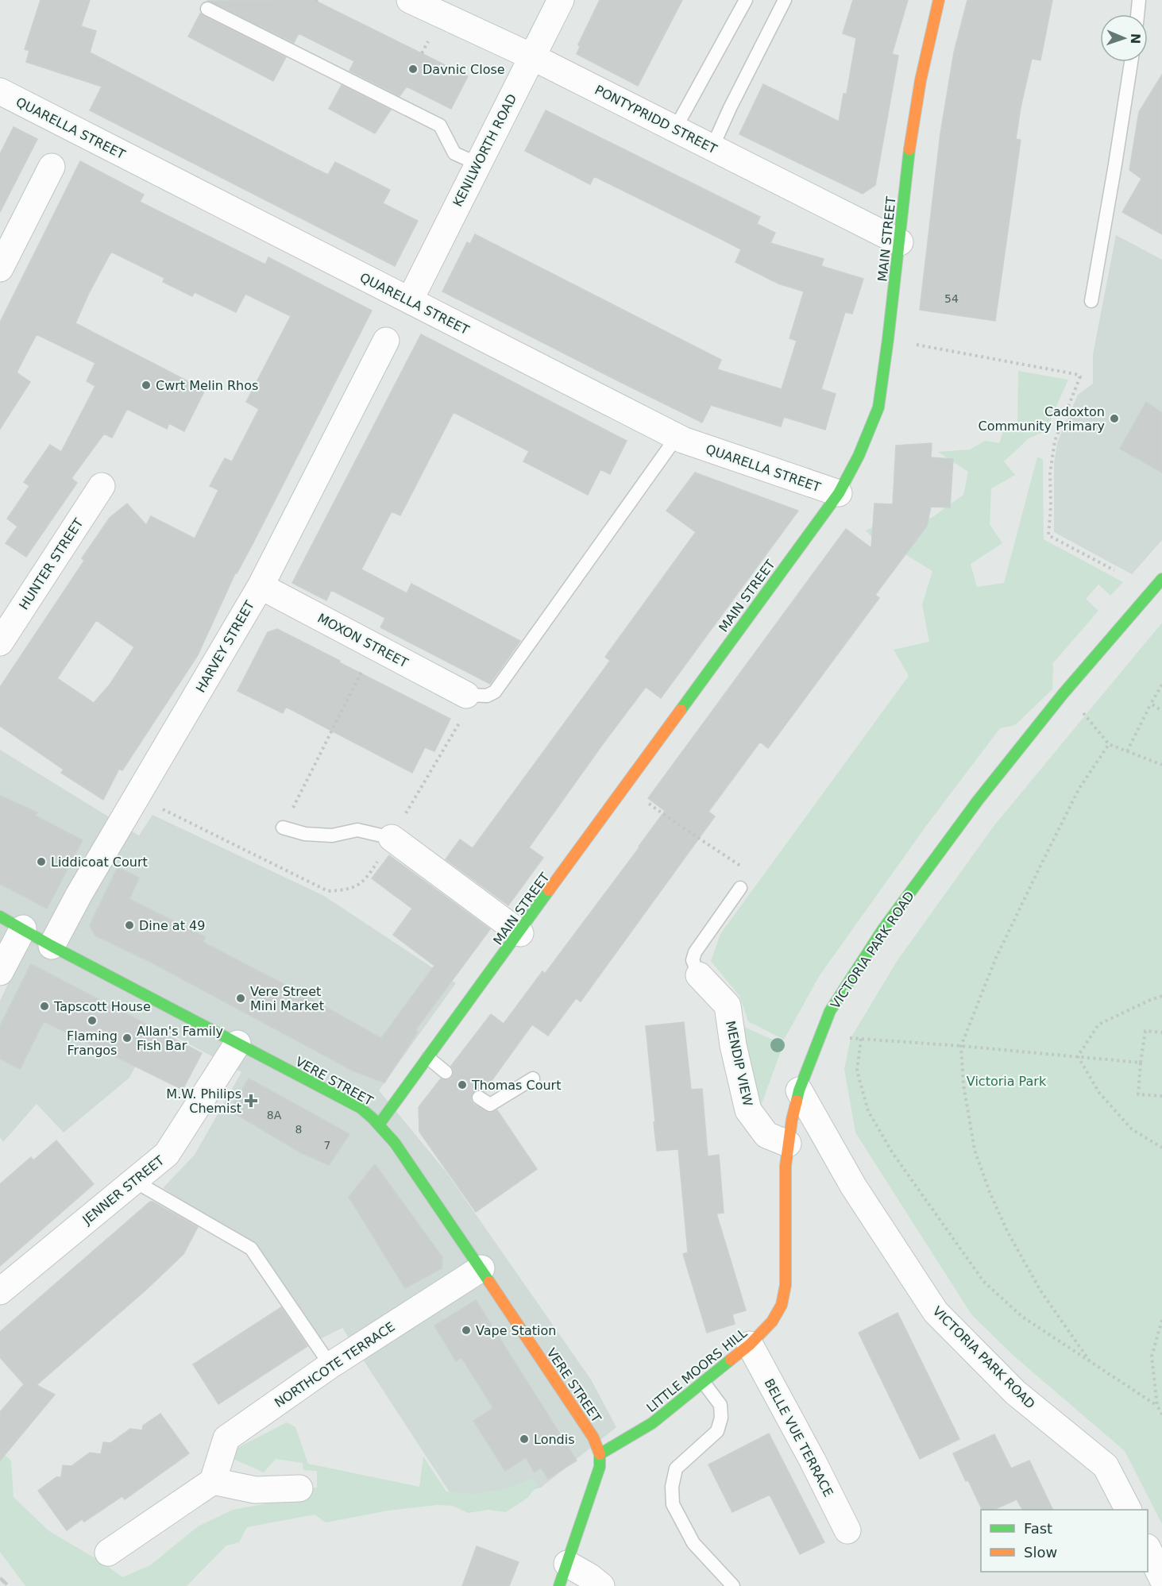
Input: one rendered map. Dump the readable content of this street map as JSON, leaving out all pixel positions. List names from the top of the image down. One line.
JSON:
{"streets":{"street":["PONTYPRIDD STREET","QUARELLA STREET","KENILWORTH ROAD","MAIN STREET","HUNTER STREET","MOXON STREET","HARVEY STREET","VICTORIA PARK ROAD","MENDIP VIEW","VERE STREET","JENNER STREET","NORTHCOTE TERRACE","LITTLE MOORS HILL","BELLE VUE TERRACE"]},"crossings":[["PONTYPRIDD STREET","KENILWORTH ROAD"],["PONTYPRIDD STREET","MAIN STREET"],["QUARELLA STREET","KENILWORTH ROAD"],["QUARELLA STREET","MAIN STREET"],["MAIN STREET","VERE STREET"],["MOXON STREET","HARVEY STREET"],["HARVEY STREET","VERE STREET"],["VICTORIA PARK ROAD","LITTLE MOORS HILL"],["MENDIP VIEW","LITTLE MOORS HILL"],["VERE STREET","JENNER STREET"],["VERE STREET","NORTHCOTE TERRACE"],["VERE STREET","LITTLE MOORS HILL"],["LITTLE MOORS HILL","BELLE VUE TERRACE"]],"parks":["Victoria Park"],"places":{"other":["Davnic Close","Cwrt Melin Rhos","Cadoxton Community Primary","Liddicoat Court","Dine at 49","Vere Street Mini Market","Tapscott House","Flaming Frangos","Allan's Family Fish Bar","Thomas Court","Vape Station","Londis"],"health":["M.W. Philips Chemist"]},"house_numbers":["54","8A","8","7"],"legend":["Fast","Slow"],"north":"right"}
